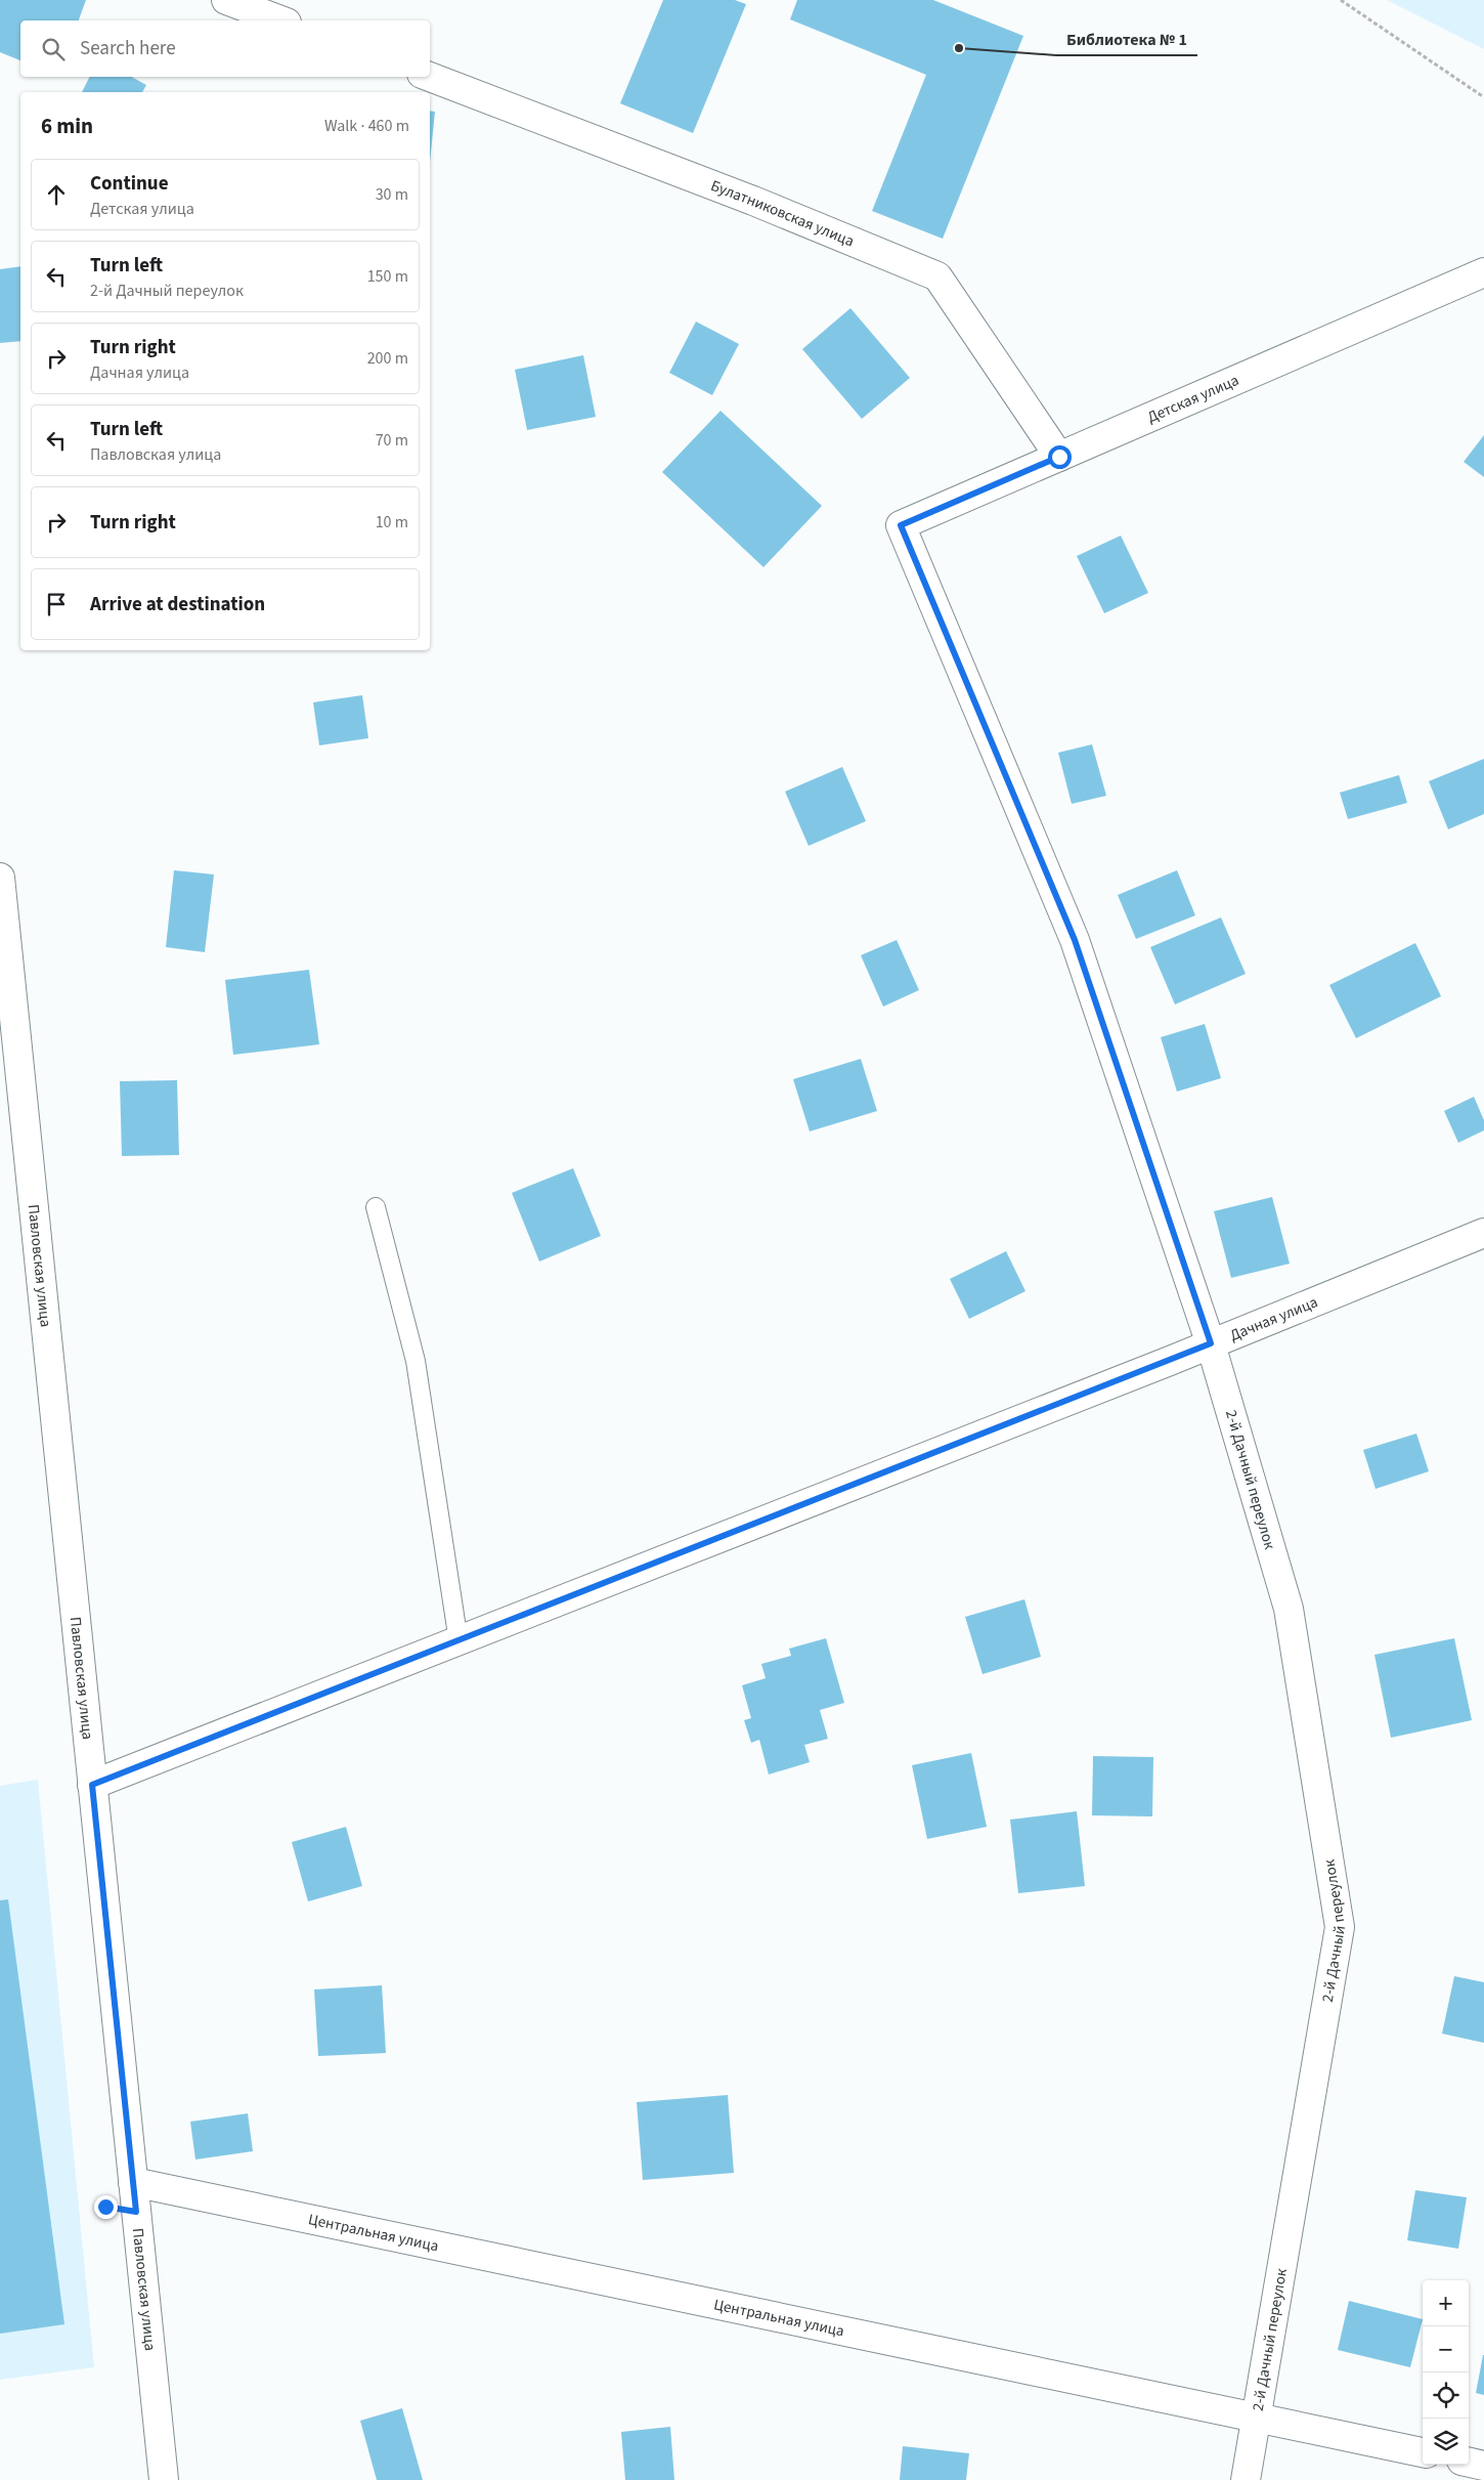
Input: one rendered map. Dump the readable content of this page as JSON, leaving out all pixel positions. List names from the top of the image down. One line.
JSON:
{"streets":{"street":["Булатниковская улица","Детская улица","Павловская улица","Дачная улица","2-й Дачный переулок","Центральная улица"]},"crossings":[["Булатниковская улица","Детская улица"],["Детская улица","2-й Дачный переулок"],["Павловская улица","Дачная улица"],["Павловская улица","Центральная улица"],["Дачная улица","2-й Дачный переулок"],["2-й Дачный переулок","Центральная улица"]],"places":["Библиотека № 1"],"page":{"search":"Search here","heading":["6 min","Walk · 460 m"],"list":[["Continue","Детская улица","30 m"],["Turn left","2-й Дачный переулок","150 m"],["Turn right","Дачная улица","200 m"],["Turn left","Павловская улица","70 m"],["Turn right","10 m"],"Arrive at destination"],"map_buttons":["+","−"]}}
